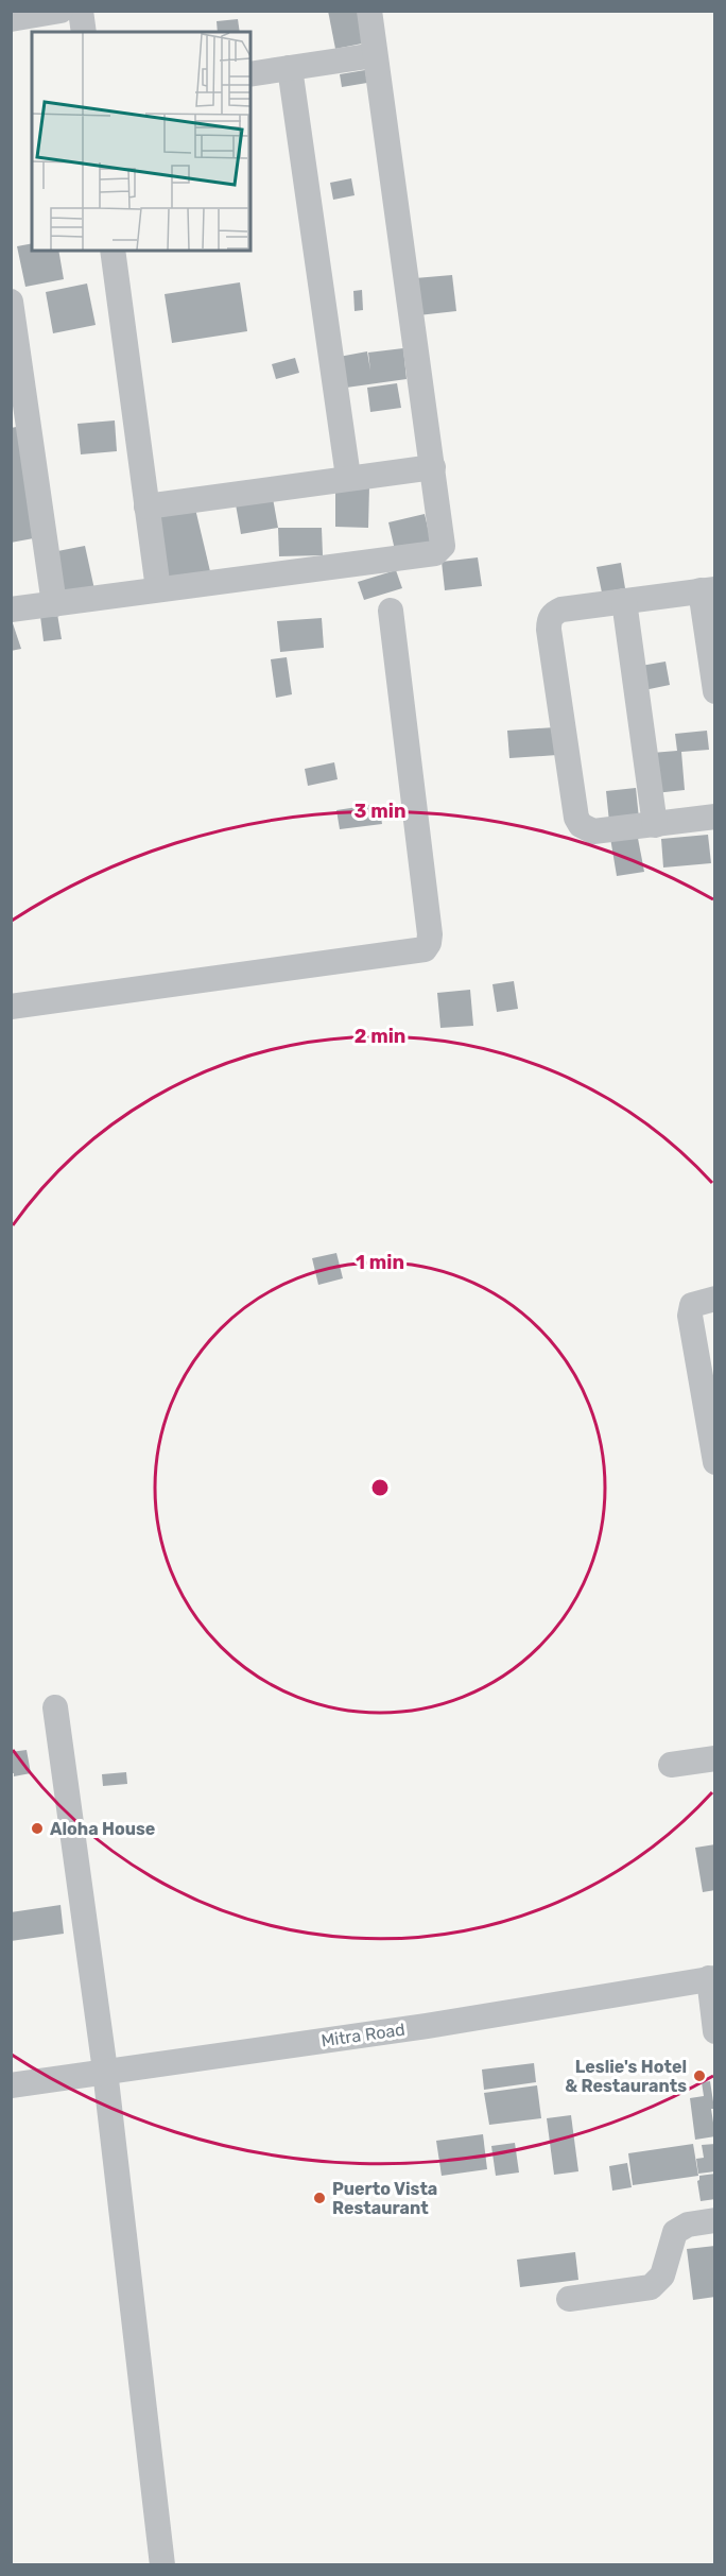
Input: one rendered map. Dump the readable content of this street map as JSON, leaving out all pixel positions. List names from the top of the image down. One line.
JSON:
{"streets":{"street":["Mitra Road"]},"places":["Aloha House","Leslie's Hotel & Restaurants","Puerto Vista Restaurant"],"rings":["3 min","2 min","1 min"]}
